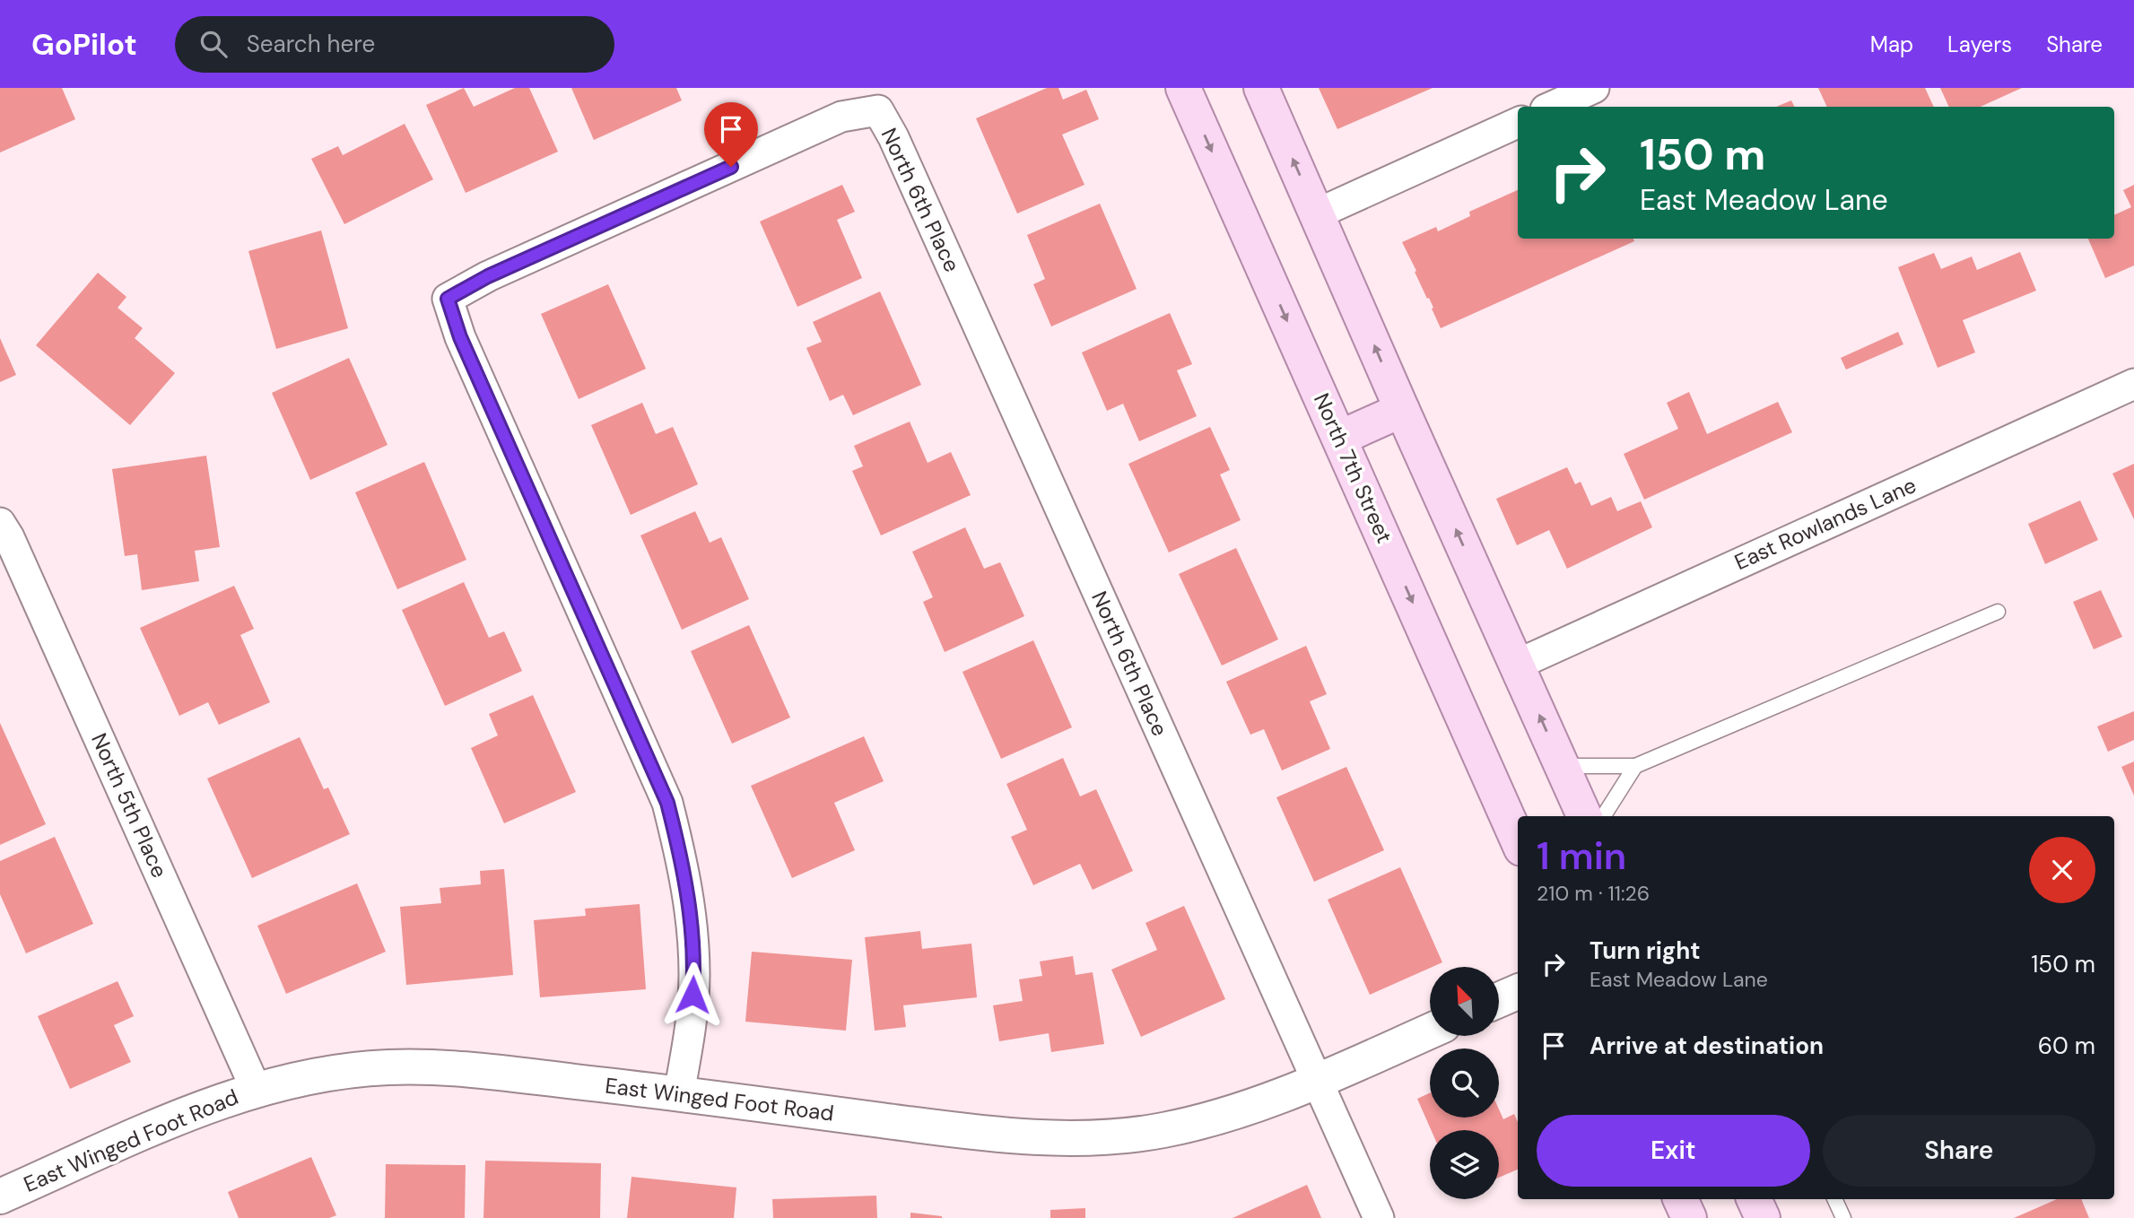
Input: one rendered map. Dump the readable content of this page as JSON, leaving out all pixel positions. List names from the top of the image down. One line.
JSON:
{"streets":{"main road":["North 7th Street"],"street":["North 6th Place","East Rowlands Lane","North 5th Place","East Winged Foot Road"]},"crossings":[["North 6th Place","East Winged Foot Road"],["North 5th Place","East Winged Foot Road"]],"north":"top left","page":{"header":"GoPilot","search":"Search here","nav":["Map","Layers","Share"],"turn":["150 m","East Meadow Lane"],"heading":["1 min","210 m · 11:26"],"list":[{"name":"Turn right","note":"East Meadow Lane","value":"150 m"},{"name":"Arrive at destination","value":"60 m"}],"buttons":["Exit","Share"]}}
